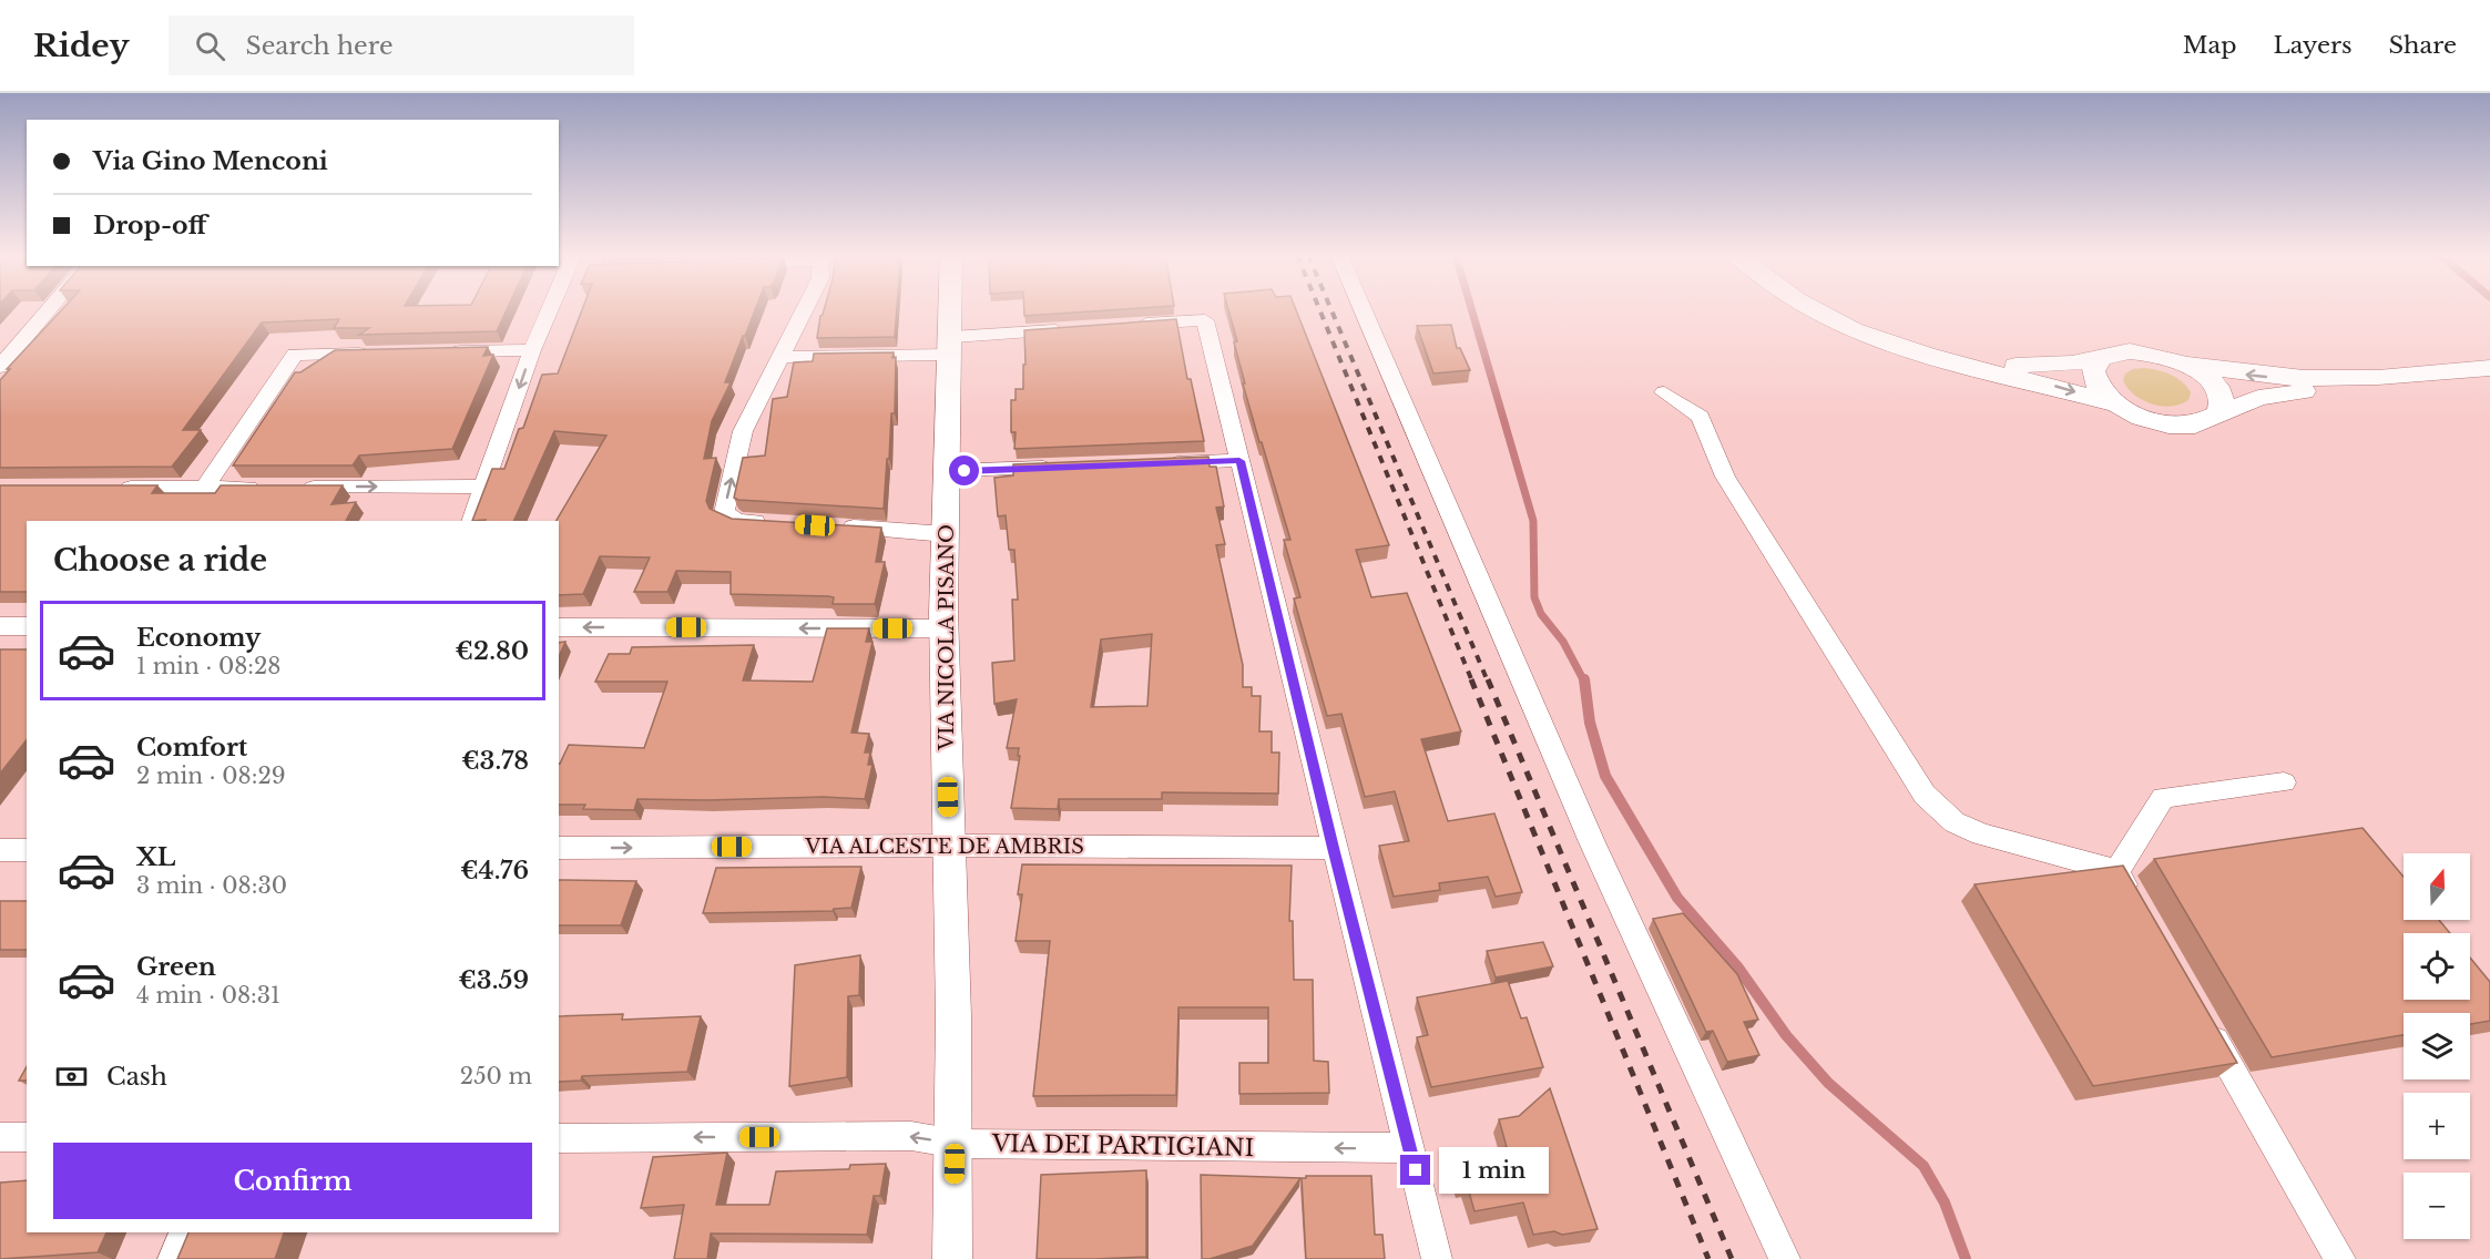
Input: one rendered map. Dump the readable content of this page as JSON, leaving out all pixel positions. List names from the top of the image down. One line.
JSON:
{"streets":{"street":["VIA NICOLA PISANO","VIA ALCESTE DE AMBRIS","VIA DEI PARTIGIANI"]},"crossings":[["VIA NICOLA PISANO","VIA ALCESTE DE AMBRIS"],["VIA NICOLA PISANO","VIA DEI PARTIGIANI"]],"one_way":["VIA ALCESTE DE AMBRIS","VIA DEI PARTIGIANI"],"north":"top","page":{"header":"Ridey","search":"Search here","nav":["Map","Layers","Share"],"banner":["Via Gino Menconi","Drop-off"],"heading":"Choose a ride","list":[{"name":"Economy","note":"1 min · 08:28","value":"€2.80"},{"name":"Comfort","note":"2 min · 08:29","value":"€3.78"},{"name":"XL","note":"3 min · 08:30","value":"€4.76"},{"name":"Green","note":"4 min · 08:31","value":"€3.59"}],"map_buttons":["+","−"],"pay":["Cash","250 m"],"buttons":"Confirm","bubble":"1 min"}}
